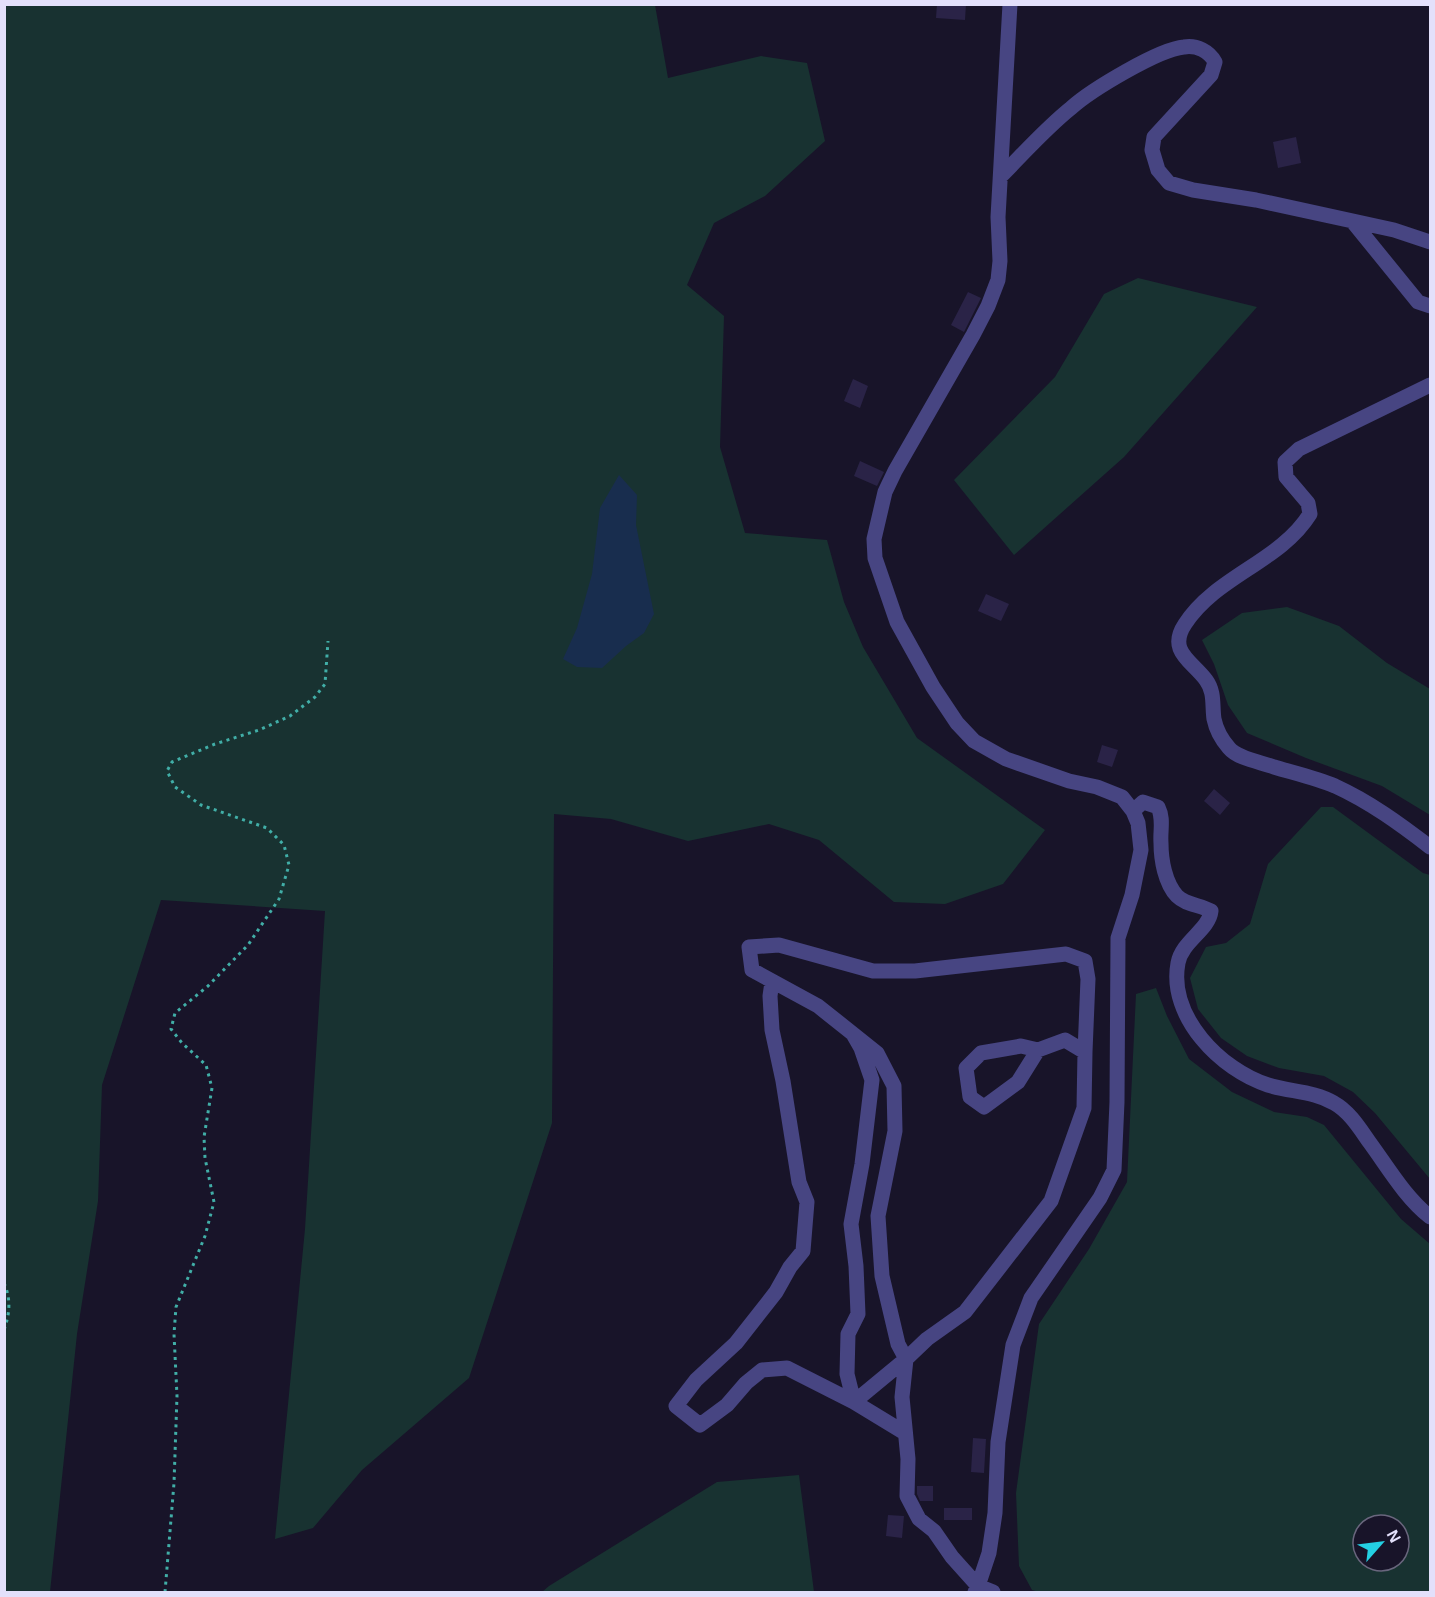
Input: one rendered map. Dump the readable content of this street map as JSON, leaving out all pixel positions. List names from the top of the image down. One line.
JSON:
{"north":"top right"}
